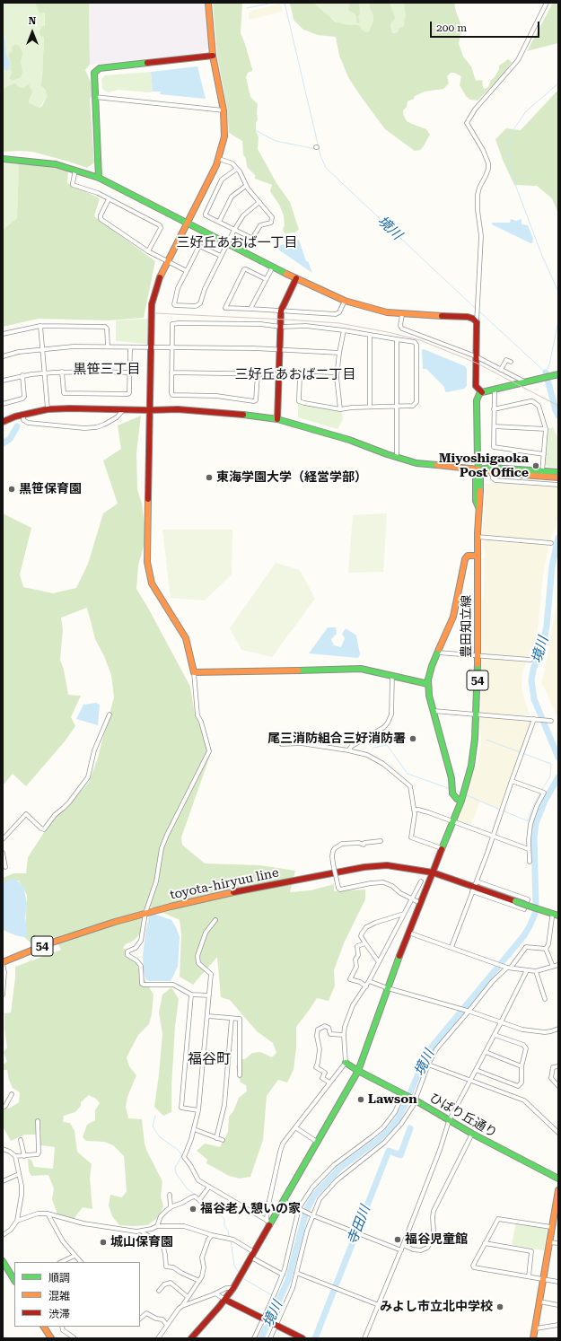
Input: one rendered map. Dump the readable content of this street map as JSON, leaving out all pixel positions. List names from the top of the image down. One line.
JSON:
{"streets":{"street":["豊田知立線","54","toyota-hiryuu line","ひばり丘通り"]},"crossings":[["豊田知立線","54"],["54","toyota-hiryuu line"]],"districts":["三好丘あおば一丁目","黒笹三丁目","三好丘あおば二丁目","福谷町"],"water":["境川","寺田川"],"places":["Miyoshigaoka Post Office","東海学園大学（経営学部）","黒笹保育園","尾三消防組合三好消防署","Lawson","福谷老人憩いの家","福谷児童館","城山保育園","みよし市立北中学校"],"legend":["順調","混雑","渋滞"],"scale_bar":"200 m","north":"top"}
